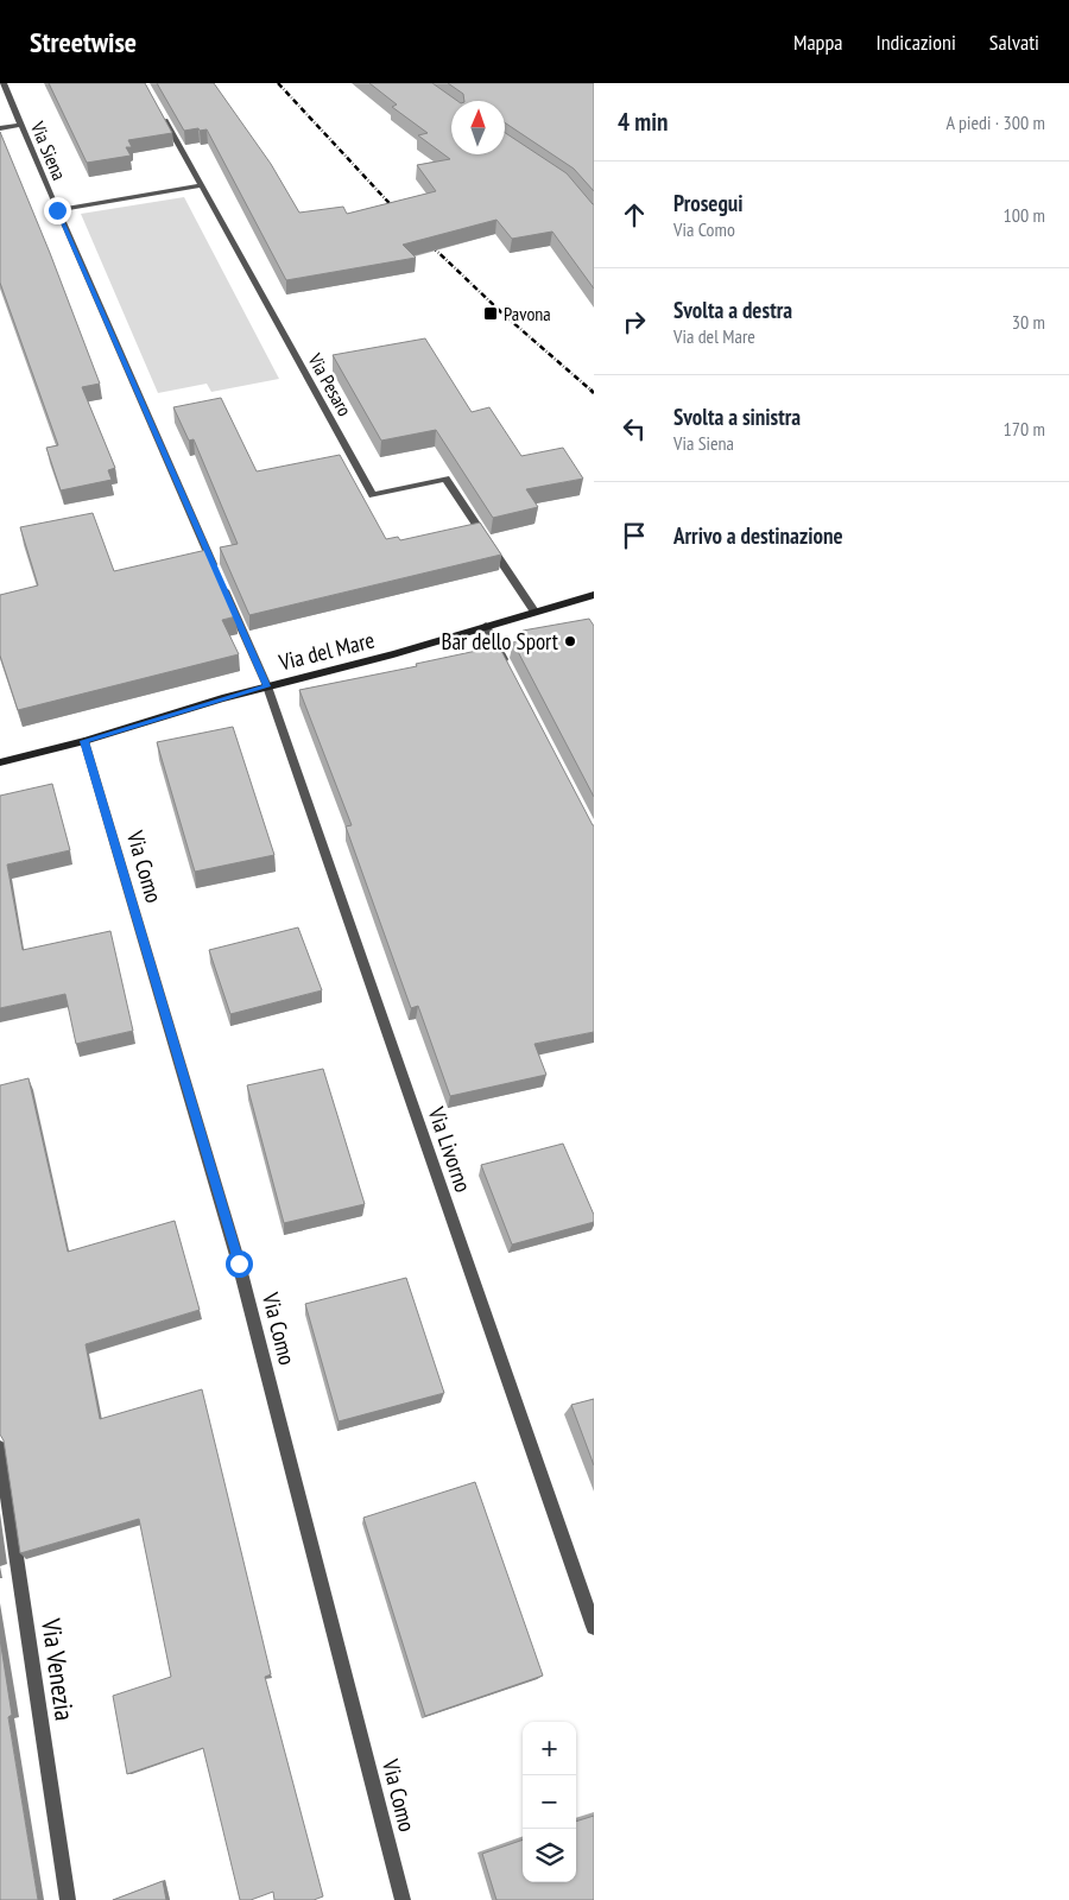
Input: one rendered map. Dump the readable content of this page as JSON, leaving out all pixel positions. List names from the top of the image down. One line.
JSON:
{"streets":{"main road":["Via del Mare"],"street":["Via Siena","Via Pesaro","Via Como","Via Livorno","Via Venezia"]},"crossings":[["Via Siena","Via del Mare"],["Via Siena","Via Livorno"],["Via Pesaro","Via del Mare"],["Via del Mare","Via Como"],["Via del Mare","Via Livorno"]],"places":{"transit":["Pavona"],"other":["Bar dello Sport"]},"north":"top","page":{"header":"Streetwise","nav":["Mappa","Indicazioni","Salvati"],"heading":["4 min","A piedi · 300 m"],"list":[["Prosegui","Via Como","100 m"],["Svolta a destra","Via del Mare","30 m"],["Svolta a sinistra","Via Siena","170 m"],"Arrivo a destinazione"],"map_buttons":["+","−"]}}
